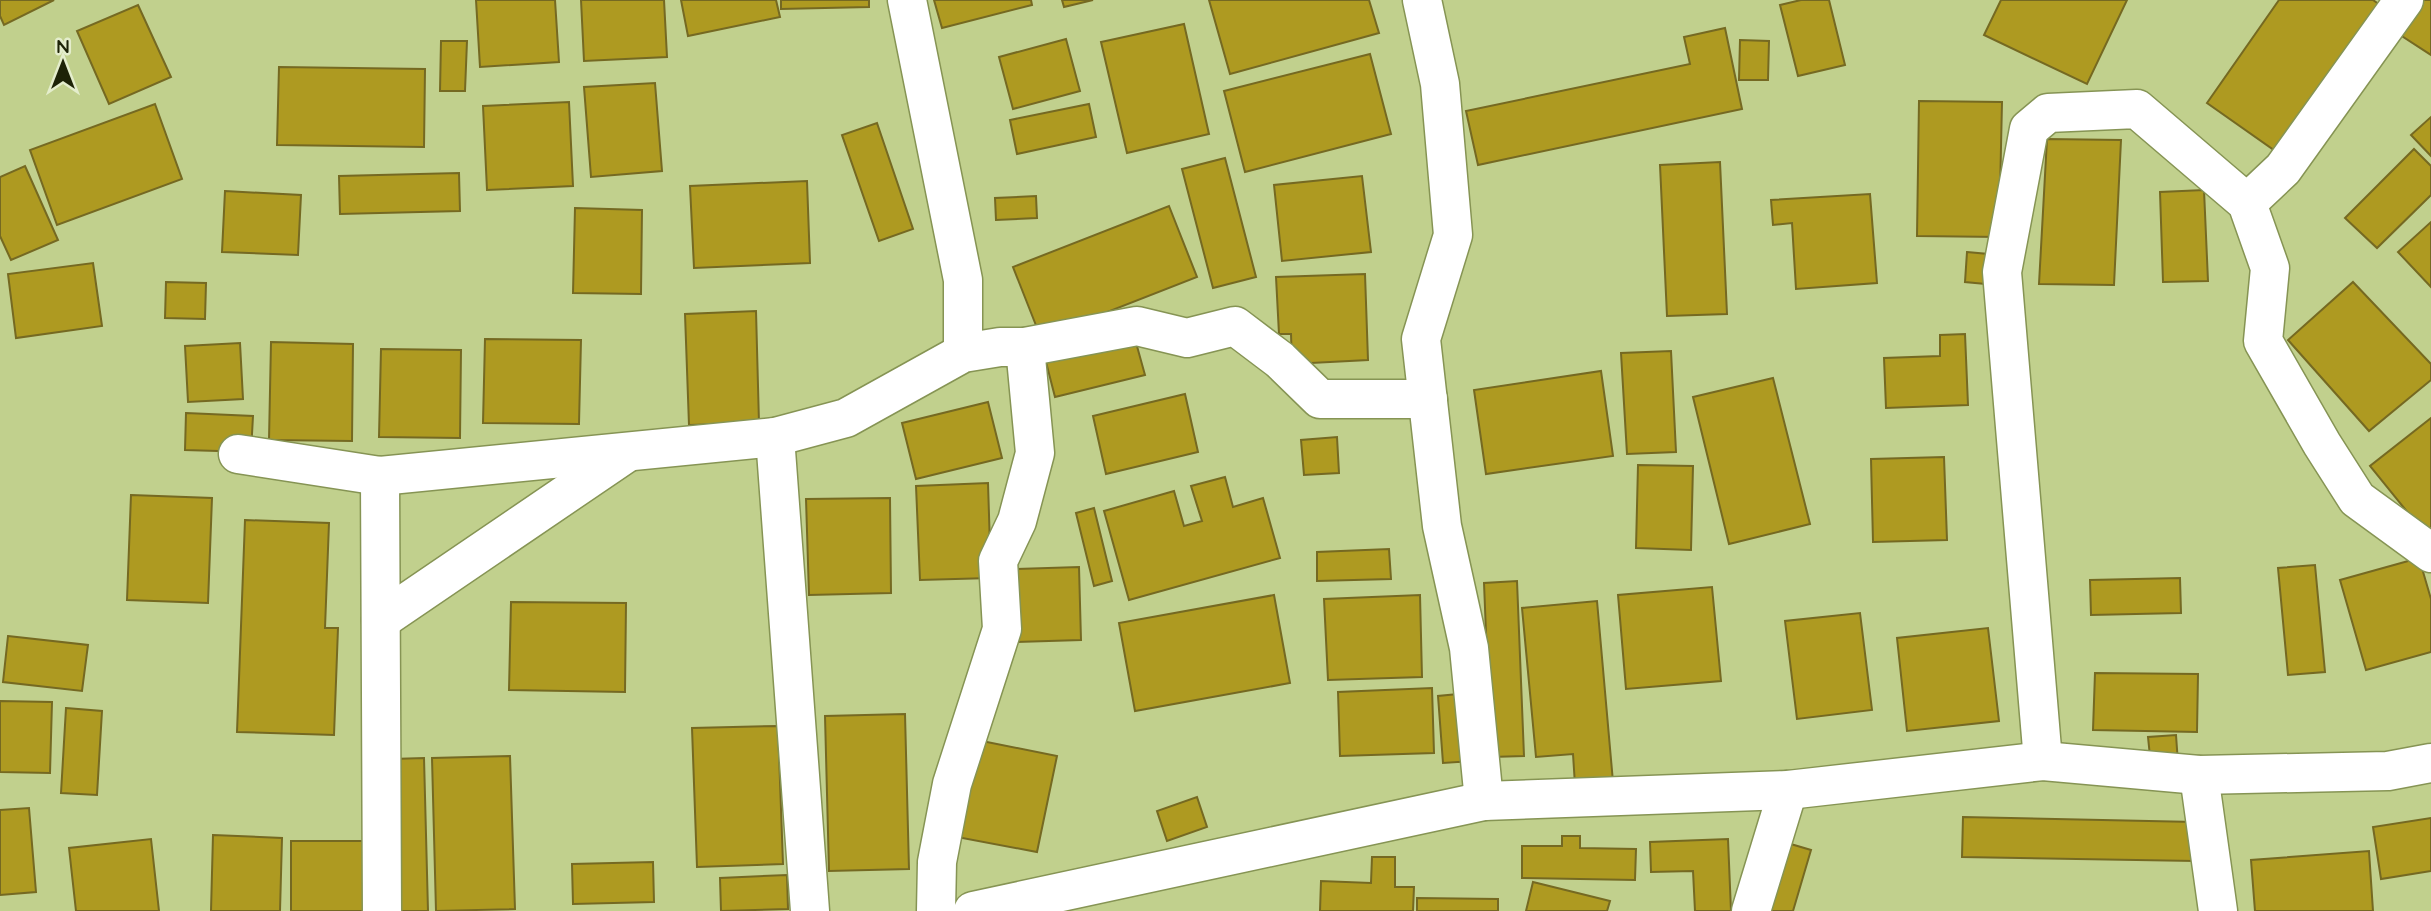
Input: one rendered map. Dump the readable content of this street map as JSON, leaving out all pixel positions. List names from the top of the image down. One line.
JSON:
{"north":"top"}
